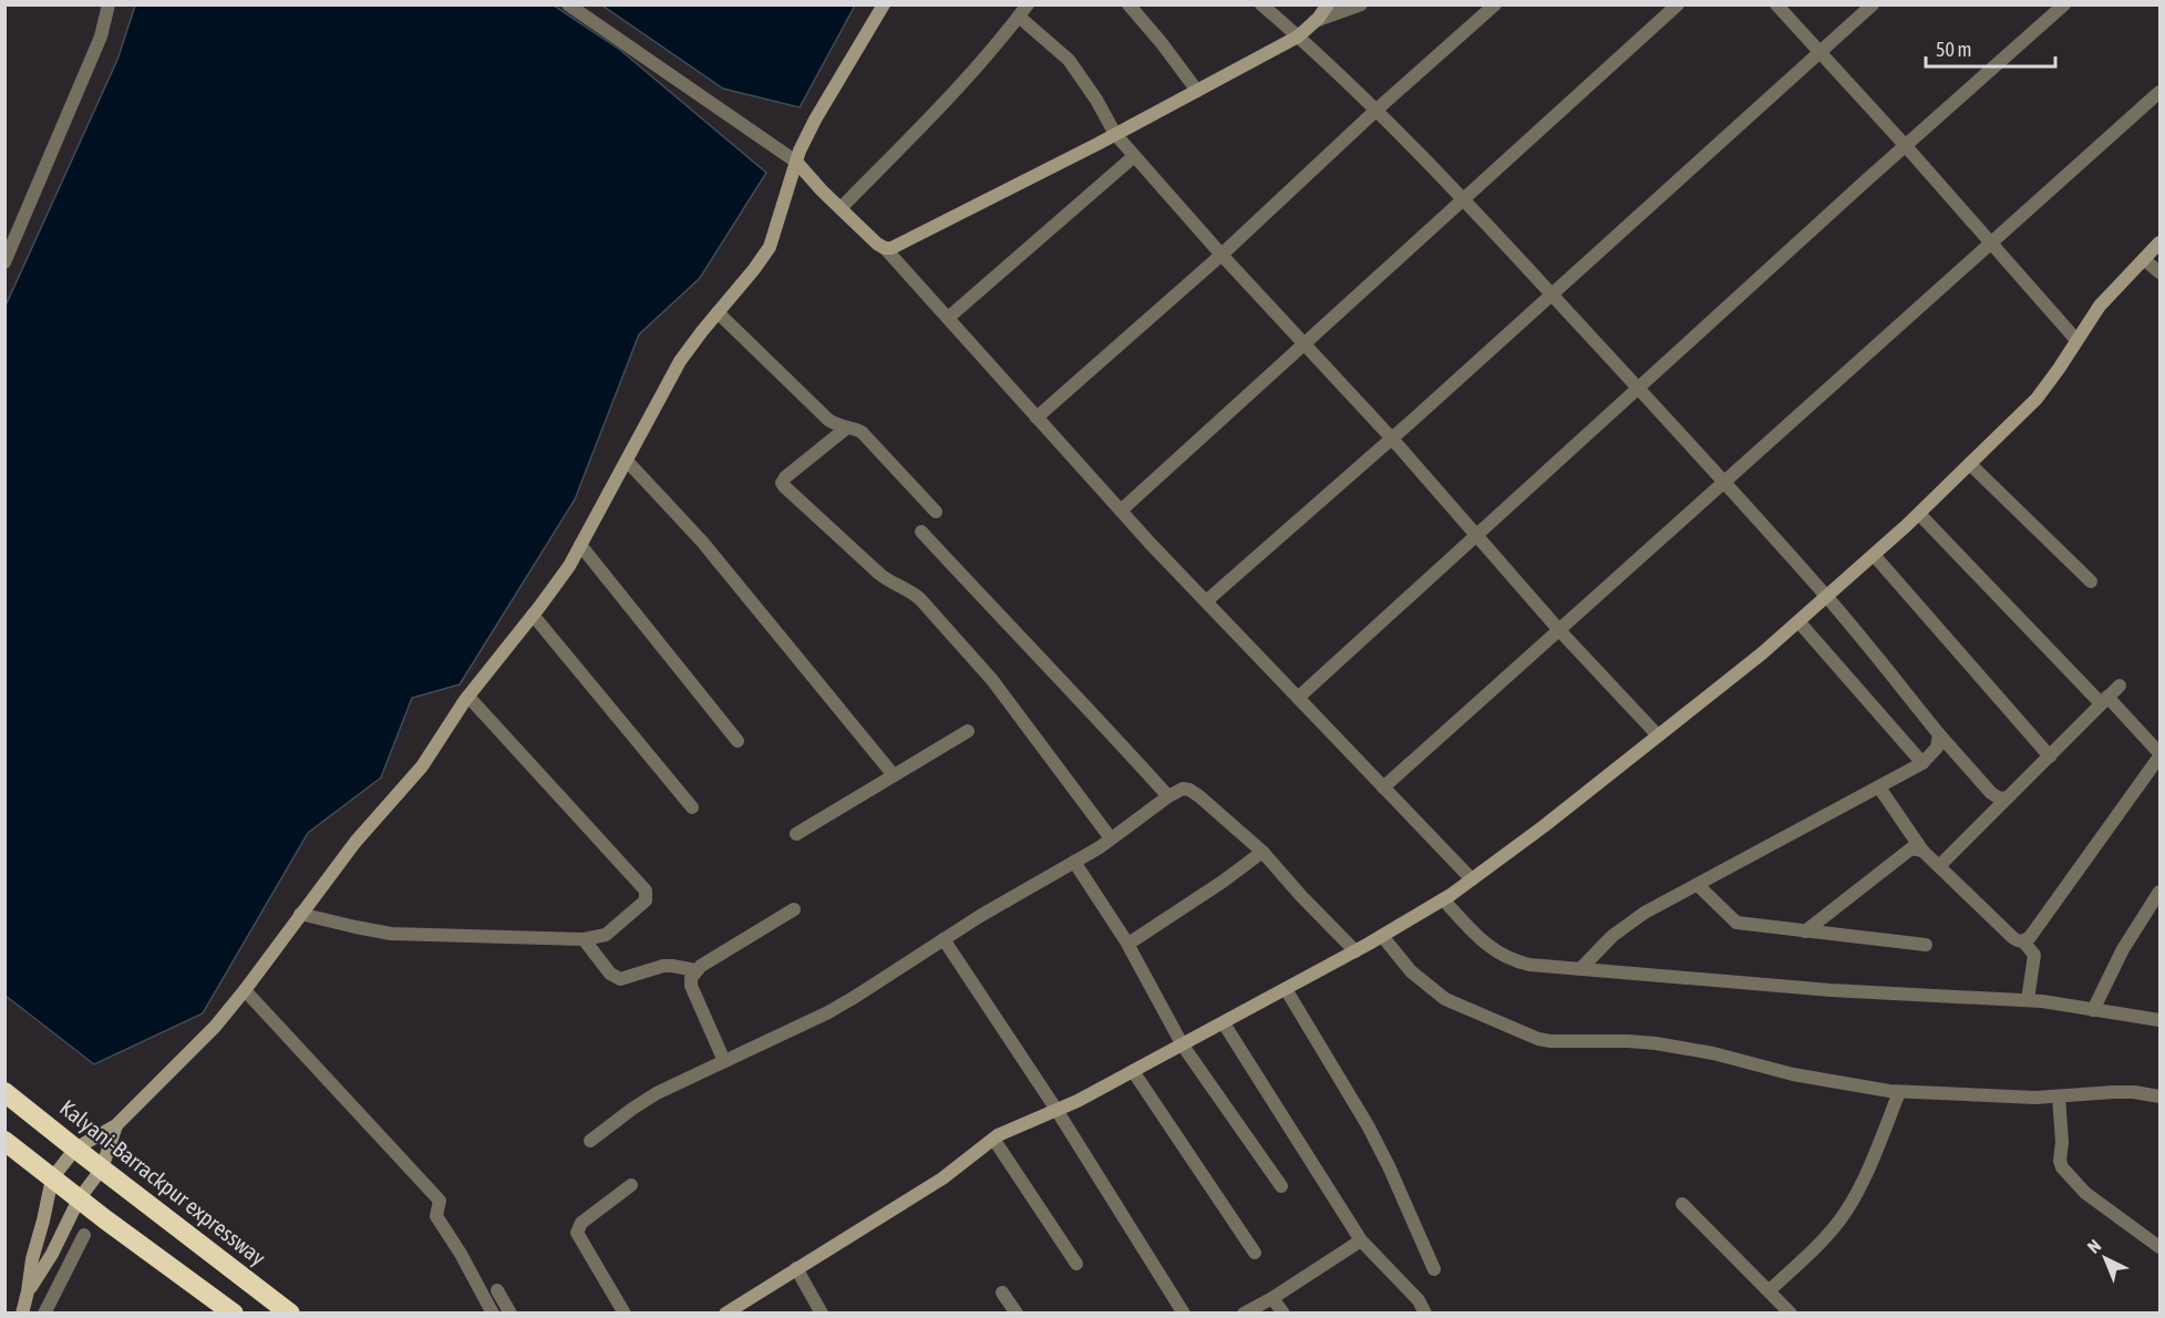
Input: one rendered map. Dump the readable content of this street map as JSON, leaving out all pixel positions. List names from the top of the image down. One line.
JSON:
{"streets":{"highway":["Kalyani-Barrackpur expressway"]},"scale_bar":"50 m","north":"top left"}
